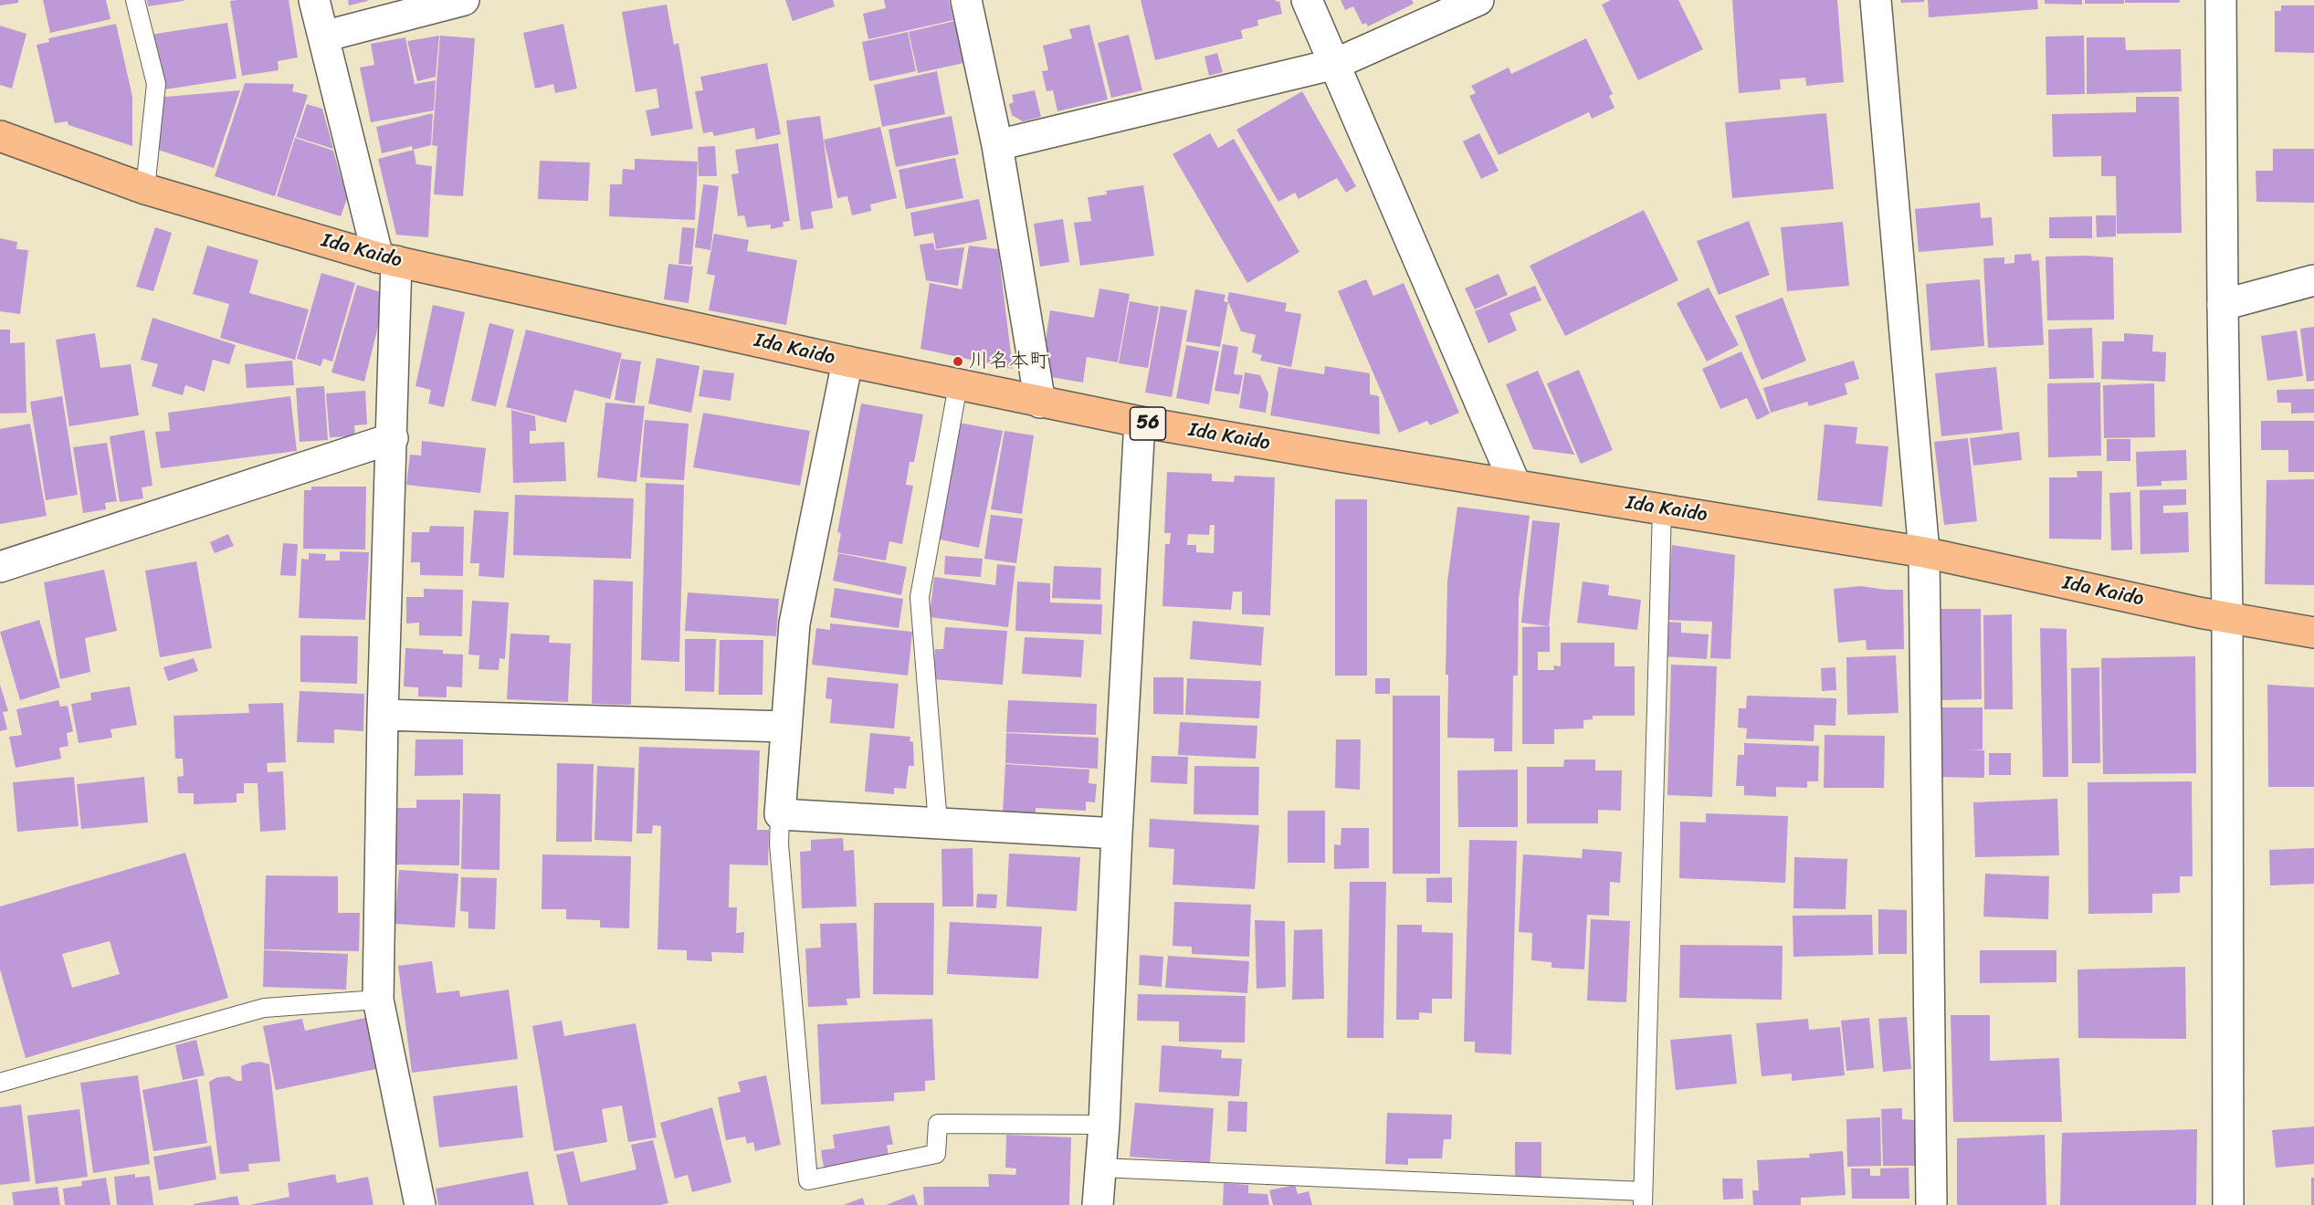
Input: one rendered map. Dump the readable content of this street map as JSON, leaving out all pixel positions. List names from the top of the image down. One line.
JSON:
{"streets":{"main road":["Ida Kaido","56"]},"places":["川名本町"]}
